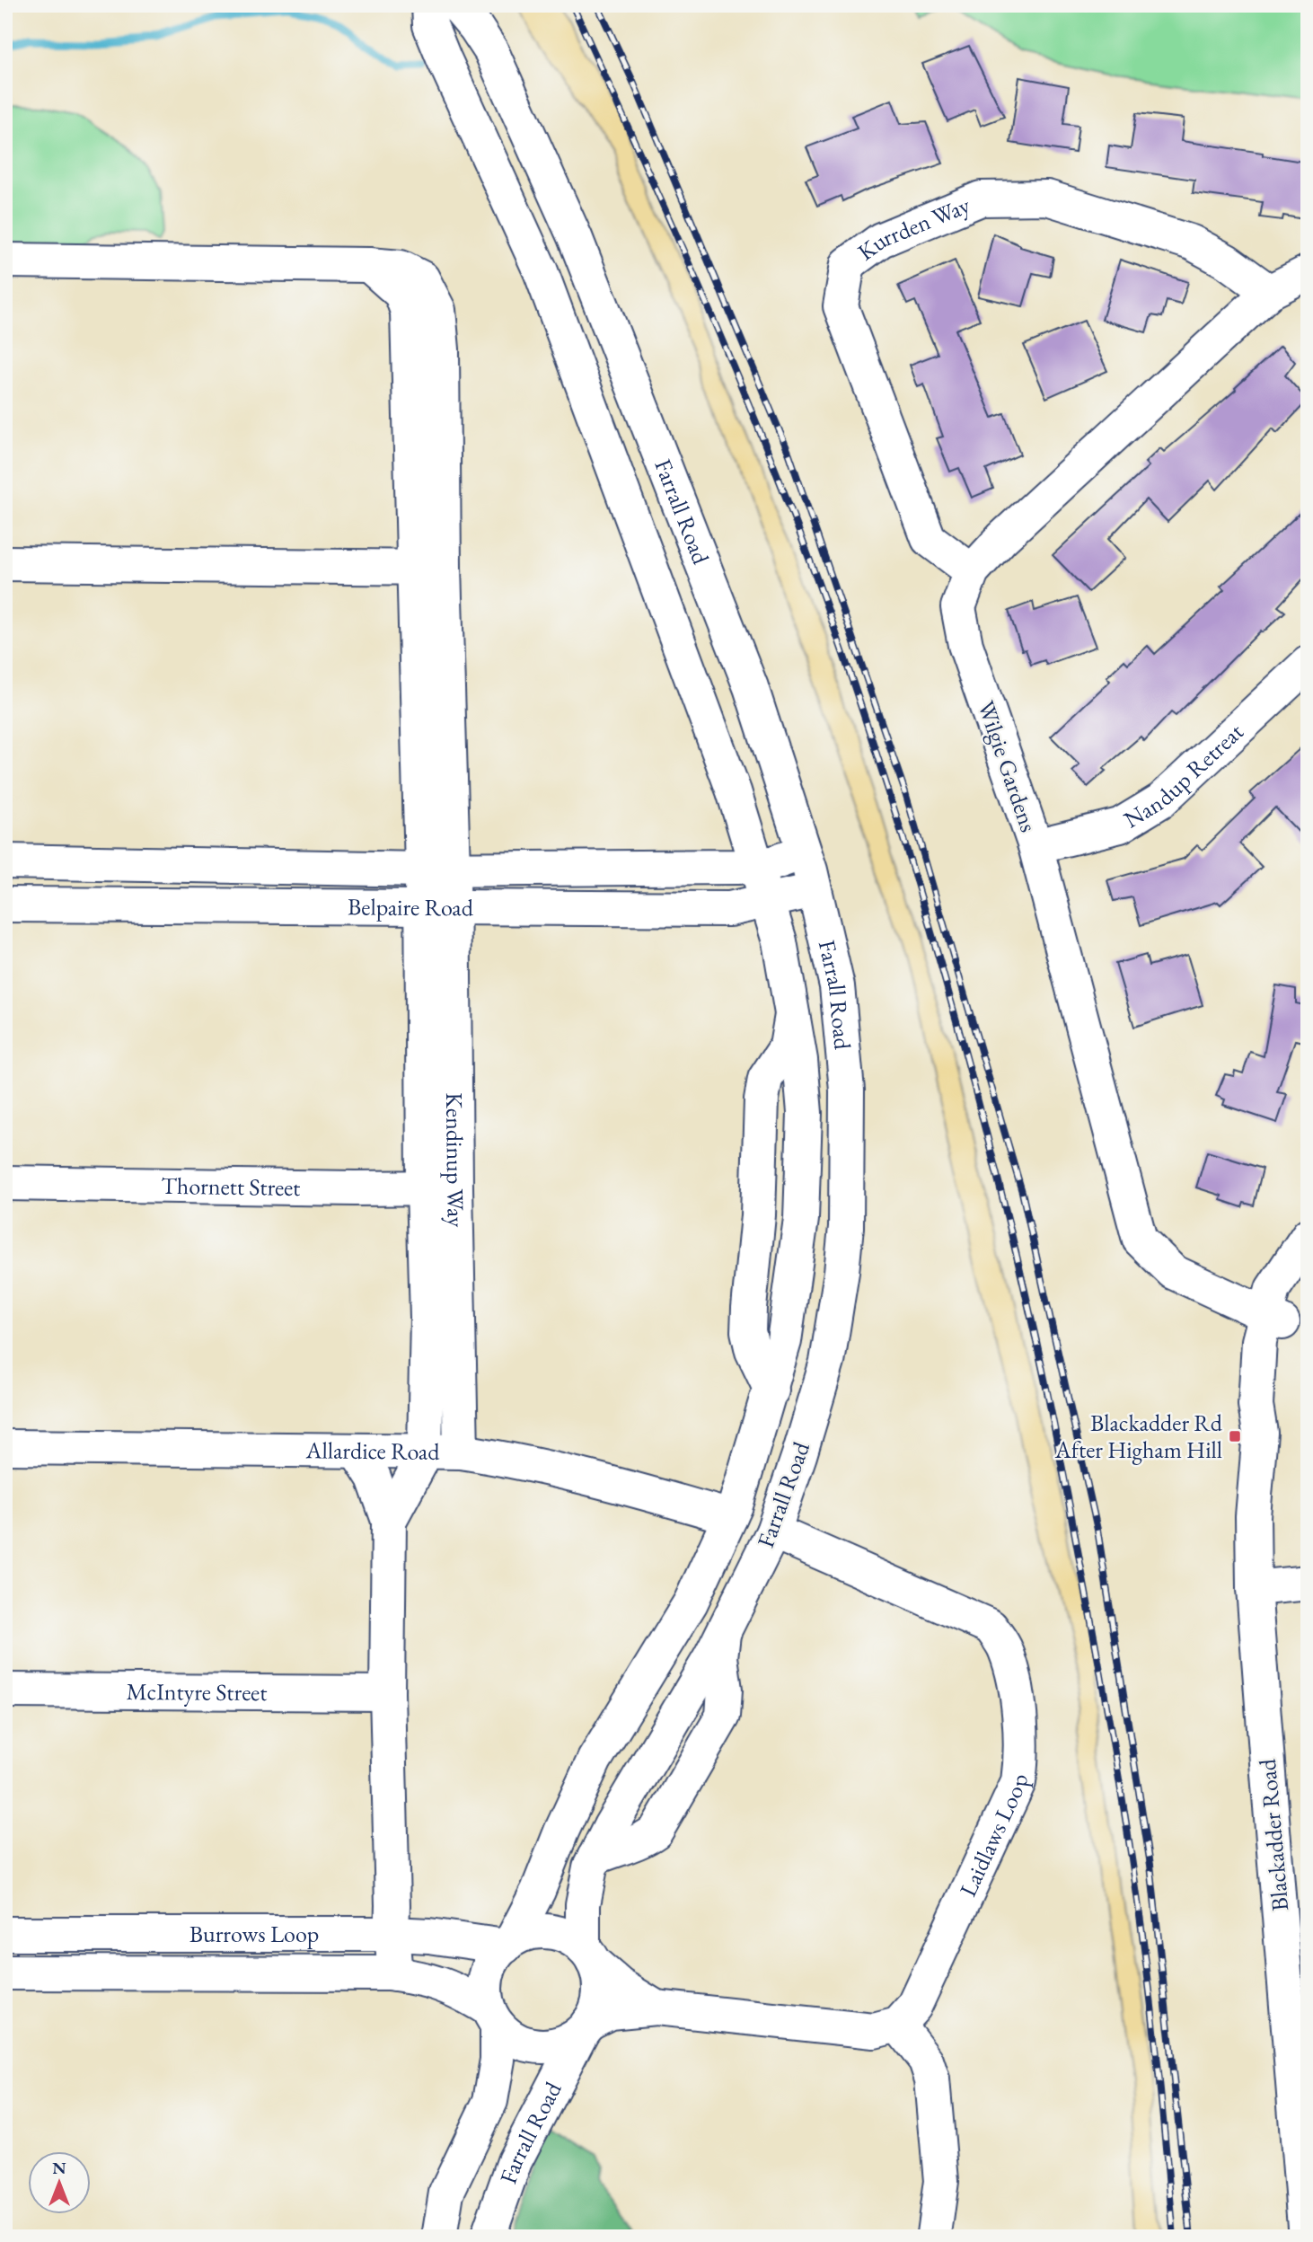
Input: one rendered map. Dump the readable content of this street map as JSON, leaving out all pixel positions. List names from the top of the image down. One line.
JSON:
{"streets":{"street":["Kurrden Way","Farrall Road","Wilgie Gardens","Nandup Retreat","Belpaire Road","Kendinup Way","Thornett Street","Allardice Road","McIntyre Street","Laidlaws Loop","Blackadder Road","Burrows Loop"]},"crossings":[["Kurrden Way","Wilgie Gardens"],["Farrall Road","Belpaire Road"],["Farrall Road","Allardice Road"],["Farrall Road","Laidlaws Loop"],["Farrall Road","Burrows Loop"],["Wilgie Gardens","Nandup Retreat"],["Wilgie Gardens","Blackadder Road"],["Belpaire Road","Kendinup Way"],["Kendinup Way","Thornett Street"],["Kendinup Way","Allardice Road"]],"places":{"transit":["Blackadder Rd After Higham Hill"]},"north":"top"}
